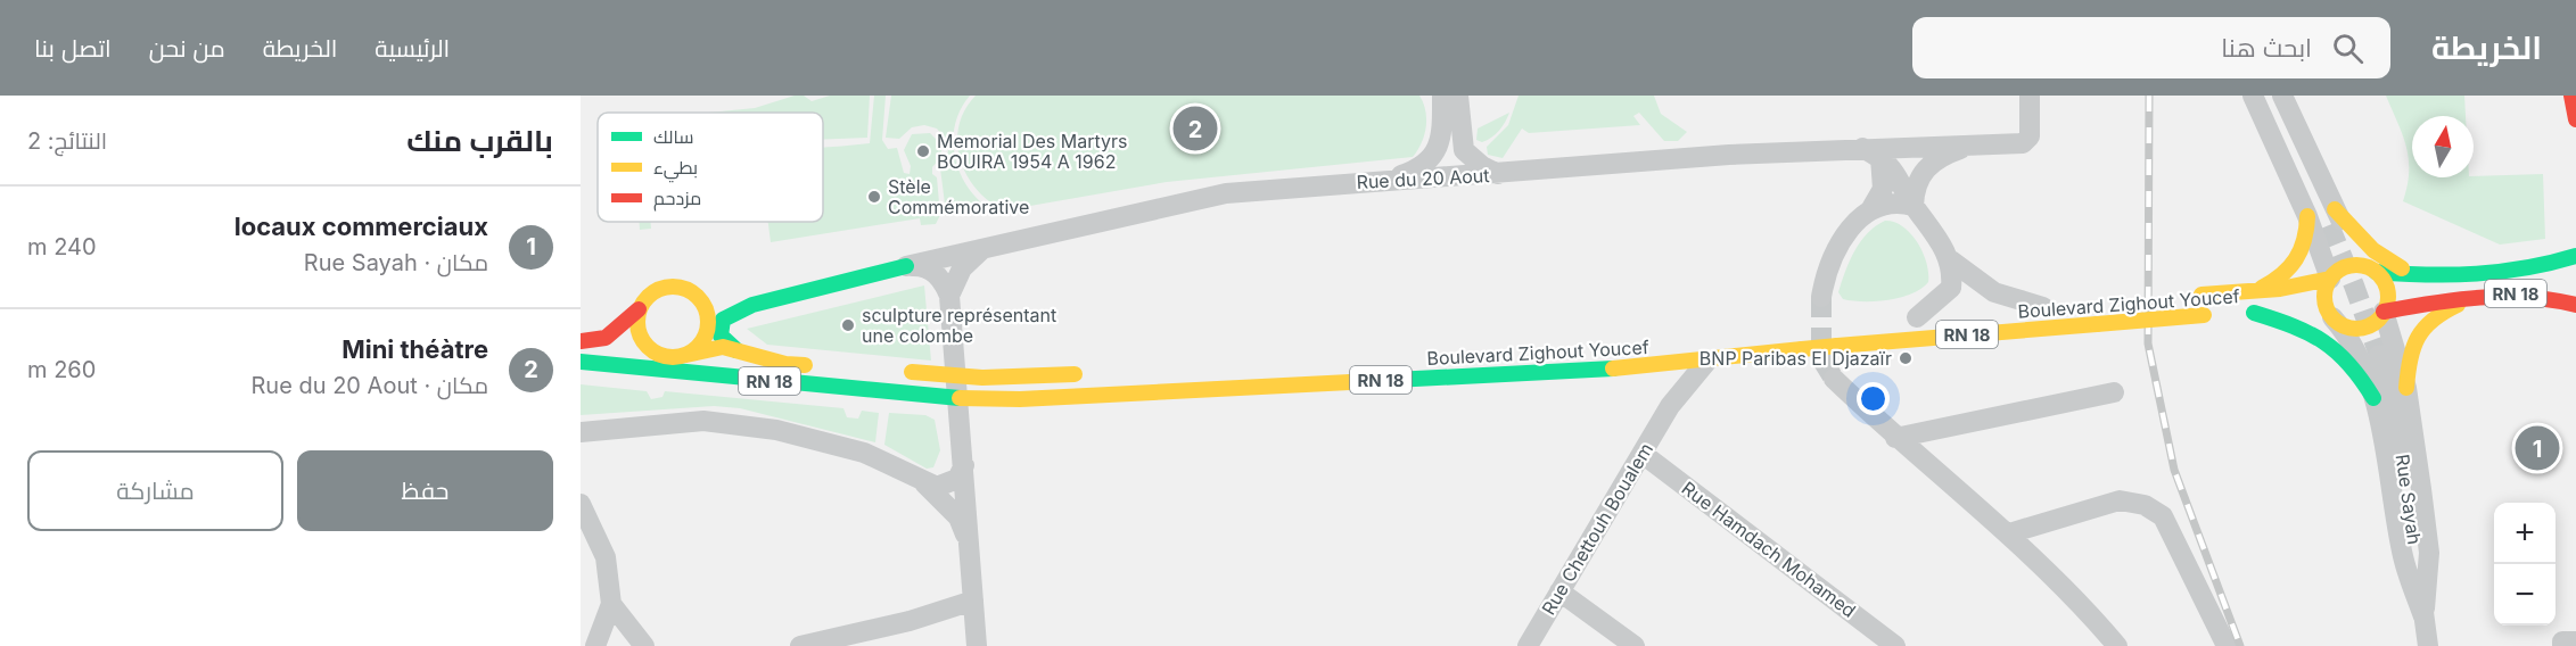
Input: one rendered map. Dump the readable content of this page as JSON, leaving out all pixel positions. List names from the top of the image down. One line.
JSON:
{"streets":{"main road":["RN 18","Boulevard Zighout Youcef"],"street":["Rue du 20 Aout","Rue Sayah","Rue Chettouh Boualem","Rue Hamdach Mohamed"]},"crossings":[["RN 18","Boulevard Zighout Youcef"],["Boulevard Zighout Youcef","Rue Chettouh Boualem"],["Rue Chettouh Boualem","Rue Hamdach Mohamed"]],"places":["Memorial Des Martyrs BOUIRA 1954 A 1962","Stèle Commémorative","sculpture représentant une colombe","BNP Paribas El Djazaïr"],"legend":["سالك","بطيء","مزدحم"],"north":"top","page":{"header":"الخريطة","search":"ابحث هنا","nav":["الرئيسية","الخريطة","من نحن","اتصل بنا"],"heading":["بالقرب منك","النتائج: 2"],"pins":["2","1"],"list":[{"mark":"1","name":"locaux commerciaux","note":"مكان · Rue Sayah","value":"240 m"},{"mark":"2","name":"Mini théàtre","note":"مكان · Rue du 20 Aout","value":"260 m"}],"buttons":["حفظ","مشاركة"],"map_buttons":["+","−"]}}
